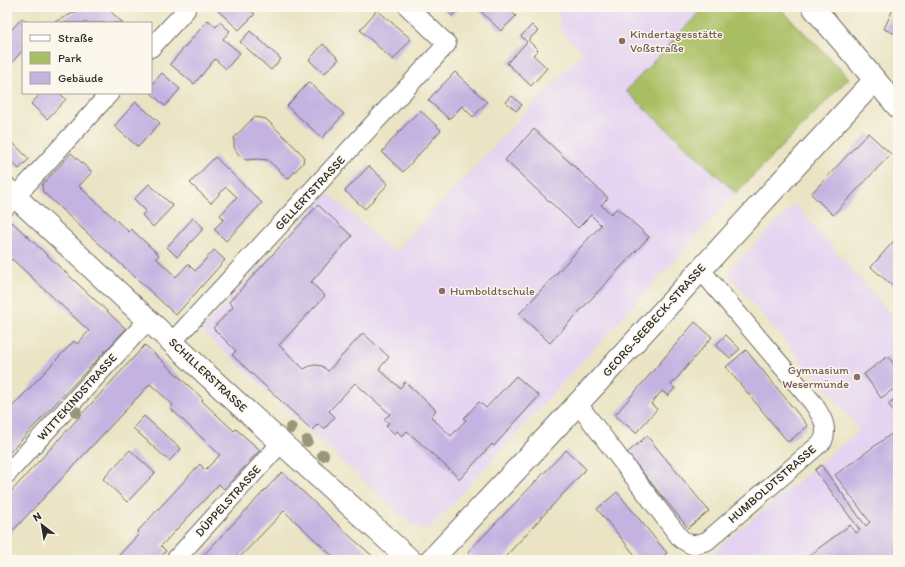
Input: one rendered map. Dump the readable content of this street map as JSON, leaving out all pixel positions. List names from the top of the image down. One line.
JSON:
{"streets":{"street":["GELLERTSTRASSE","GEORG-SEEBECK-STRASSE","SCHILLERSTRASSE","WITTEKINDSTRASSE","HUMBOLDTSTRASSE","DÜPPELSTRASSE"]},"crossings":[["GELLERTSTRASSE","SCHILLERSTRASSE"],["GEORG-SEEBECK-STRASSE","HUMBOLDTSTRASSE"],["SCHILLERSTRASSE","WITTEKINDSTRASSE"],["SCHILLERSTRASSE","DÜPPELSTRASSE"]],"places":["Kindertagesstätte Voßstraße","Humboldtschule","Gymnasium Wesermünde"],"legend":["Straße","Park","Gebäude"],"north":"top left"}
